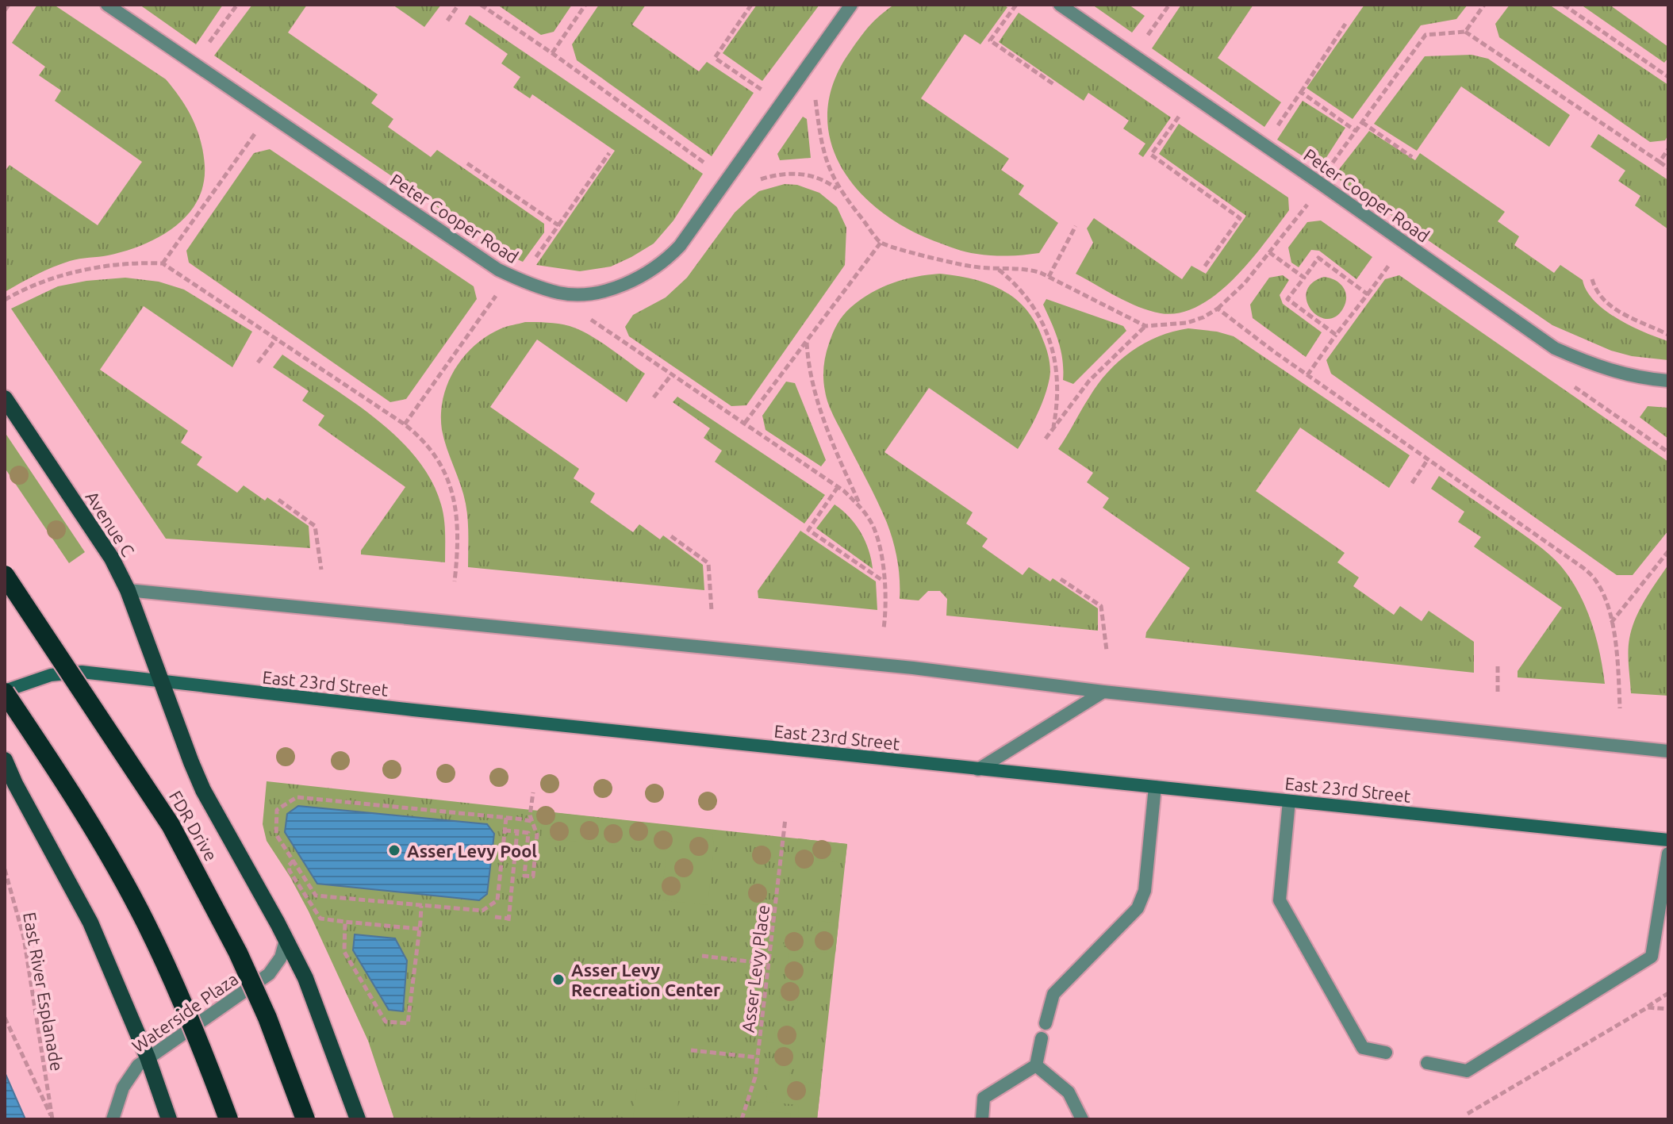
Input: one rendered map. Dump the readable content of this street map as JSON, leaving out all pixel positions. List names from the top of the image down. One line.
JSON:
{"streets":{"highway":["FDR Drive"],"main road":["Avenue C","East 23rd Street"],"street":["Peter Cooper Road","Waterside Plaza"],"path":["Asser Levy Place","East River Esplanade"]},"crossings":[["Avenue C","East 23rd Street"],["Avenue C","FDR Drive"],["East 23rd Street","FDR Drive"],["FDR Drive","Waterside Plaza"]],"places":["Asser Levy Pool","Asser Levy Recreation Center"]}
